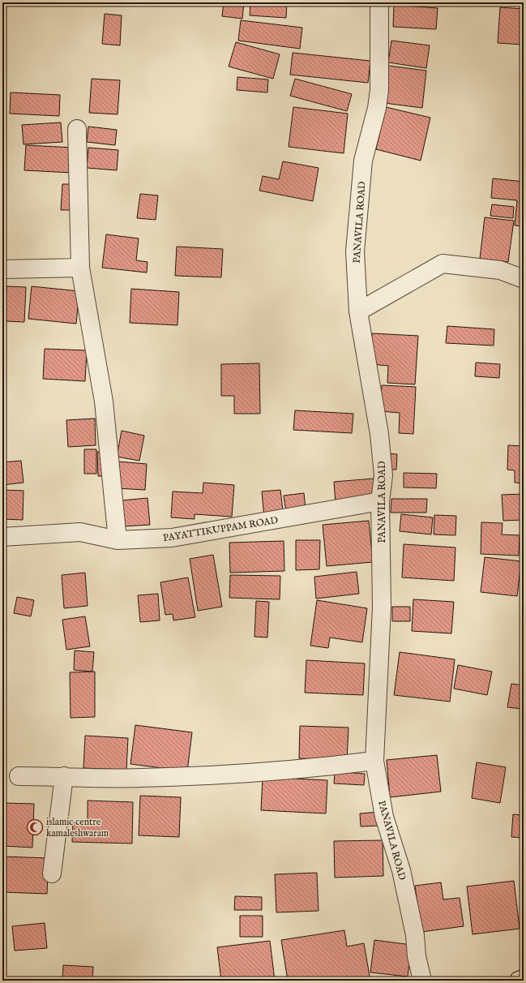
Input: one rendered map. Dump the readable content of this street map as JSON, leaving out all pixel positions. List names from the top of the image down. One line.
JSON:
{"streets":{"street":["PANAVILA ROAD","PAYATTIKUPPAM ROAD"]},"crossings":[["PANAVILA ROAD","PAYATTIKUPPAM ROAD"]],"places":{"mosque":["islamic centre kamaleshwaram"]}}
